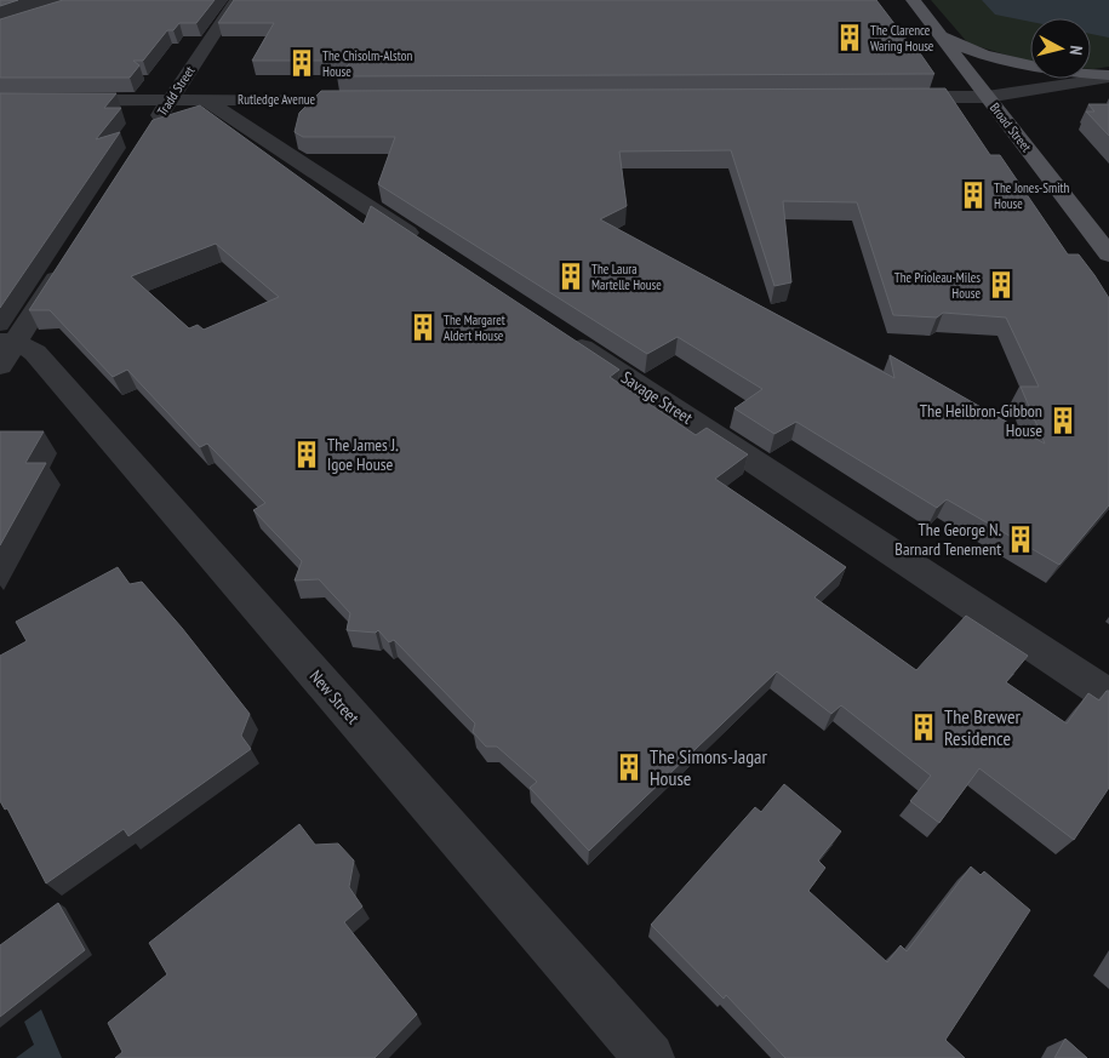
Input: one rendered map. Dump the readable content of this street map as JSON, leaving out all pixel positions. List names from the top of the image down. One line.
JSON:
{"streets":{"main road":["Broad Street"],"street":["Tradd Street","Rutledge Avenue","Savage Street","New Street"]},"crossings":[["Tradd Street","Rutledge Avenue"]],"places":{"building":["The Clarence Waring House","The Chisolm-Alston House","The Jones-Smith House","The Laura Martelle House","The Prioleau-Miles House","The Margaret Aldert House","The Heilbron-Gibbon House","The James J. Igoe House","The George N. Barnard Tenement","The Brewer Residence","The Simons-Jagar House"]},"north":"right"}
